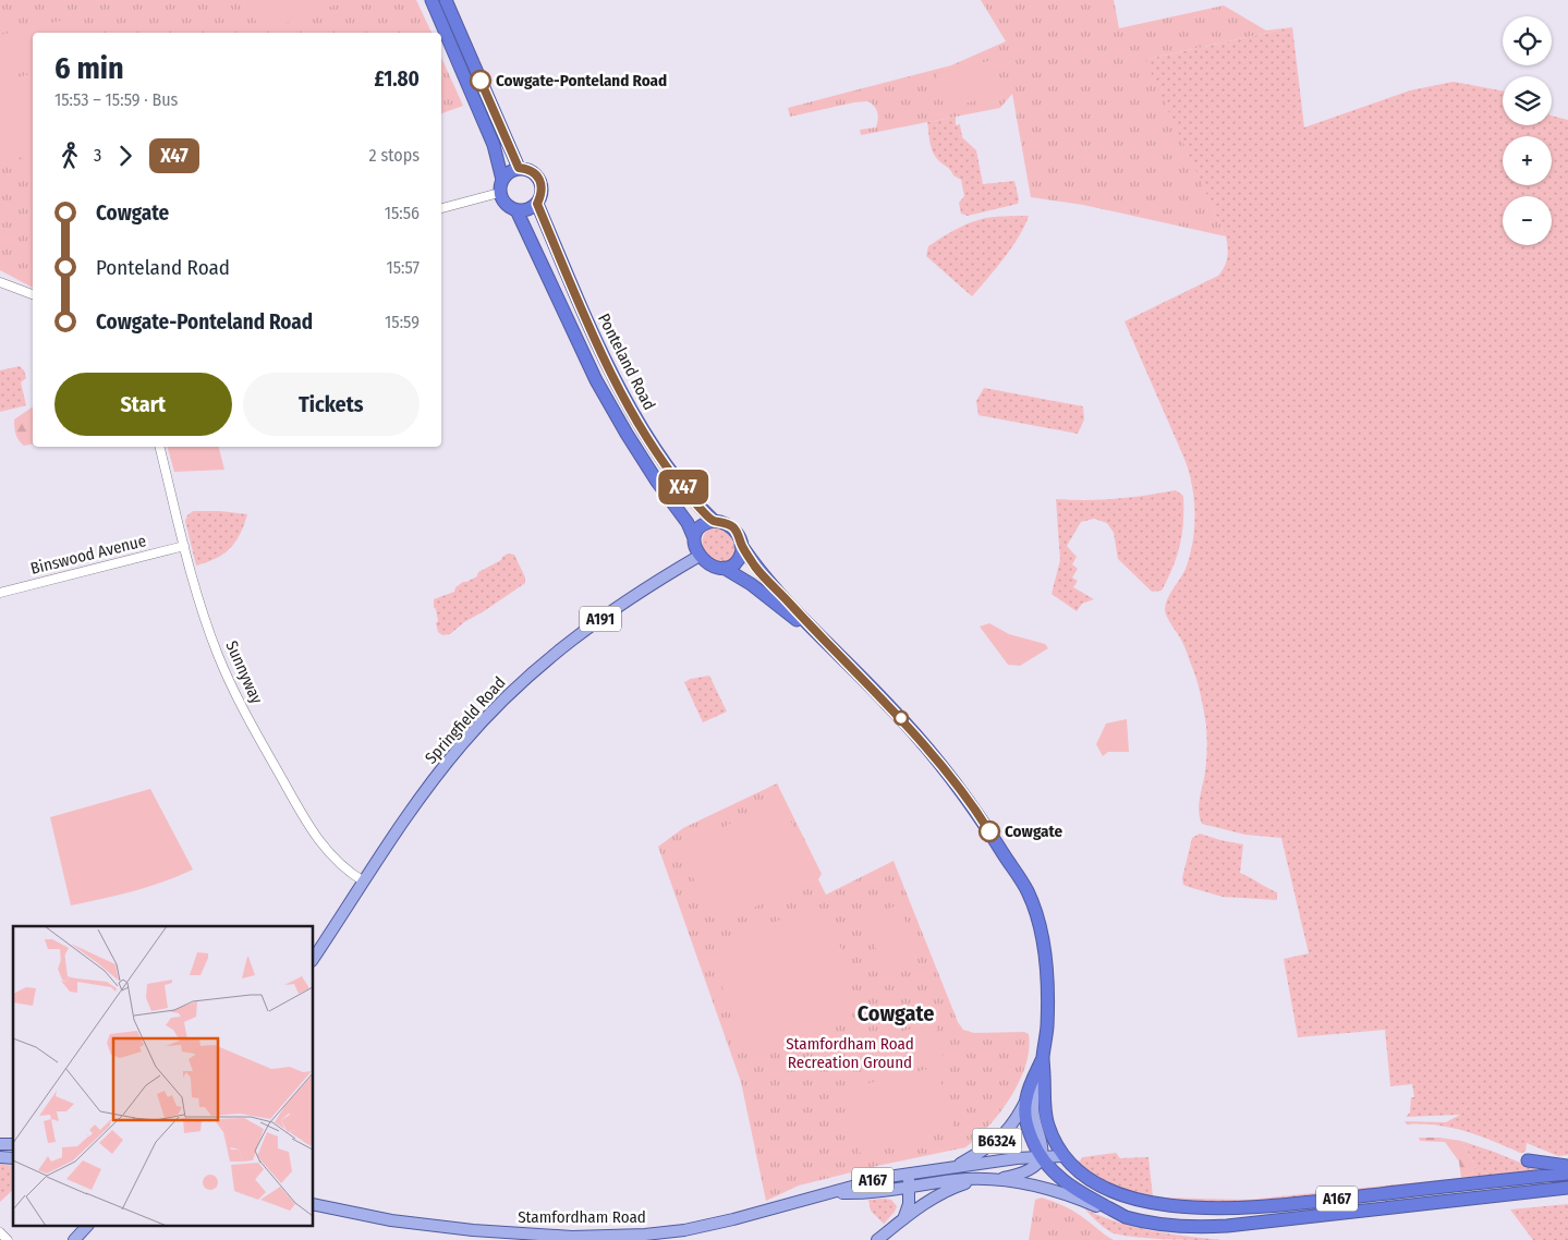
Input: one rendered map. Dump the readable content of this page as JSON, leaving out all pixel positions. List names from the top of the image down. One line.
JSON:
{"streets":{"highway":["Ponteland Road","A167"],"main road":["A191","Springfield Road","B6324","Stamfordham Road"],"street":["Binswood Avenue","Sunnyway"]},"crossings":[["Ponteland Road","Springfield Road"],["Ponteland Road","A167"],["Binswood Avenue","Sunnyway"],["Sunnyway","Springfield Road"],["Springfield Road","A167"],["B6324","A167"],["B6324","Stamfordham Road"],["A167","Stamfordham Road"]],"districts":["Cowgate"],"parks":["Stamfordham Road Recreation Ground"],"places":["Cowgate-Ponteland Road","Cowgate"],"lines":["bus line X47"],"page":{"on_map":"X47","map_buttons":["+","−"],"heading":["6 min","15:53 – 15:59 · Bus","£1.80"],"legs":["3","X47","2 stops"],"list":[{"name":"Cowgate","value":"15:56"},{"name":"Ponteland Road","value":"15:57"},{"name":"Cowgate-Ponteland Road","value":"15:59"}],"buttons":["Start","Tickets"]}}
